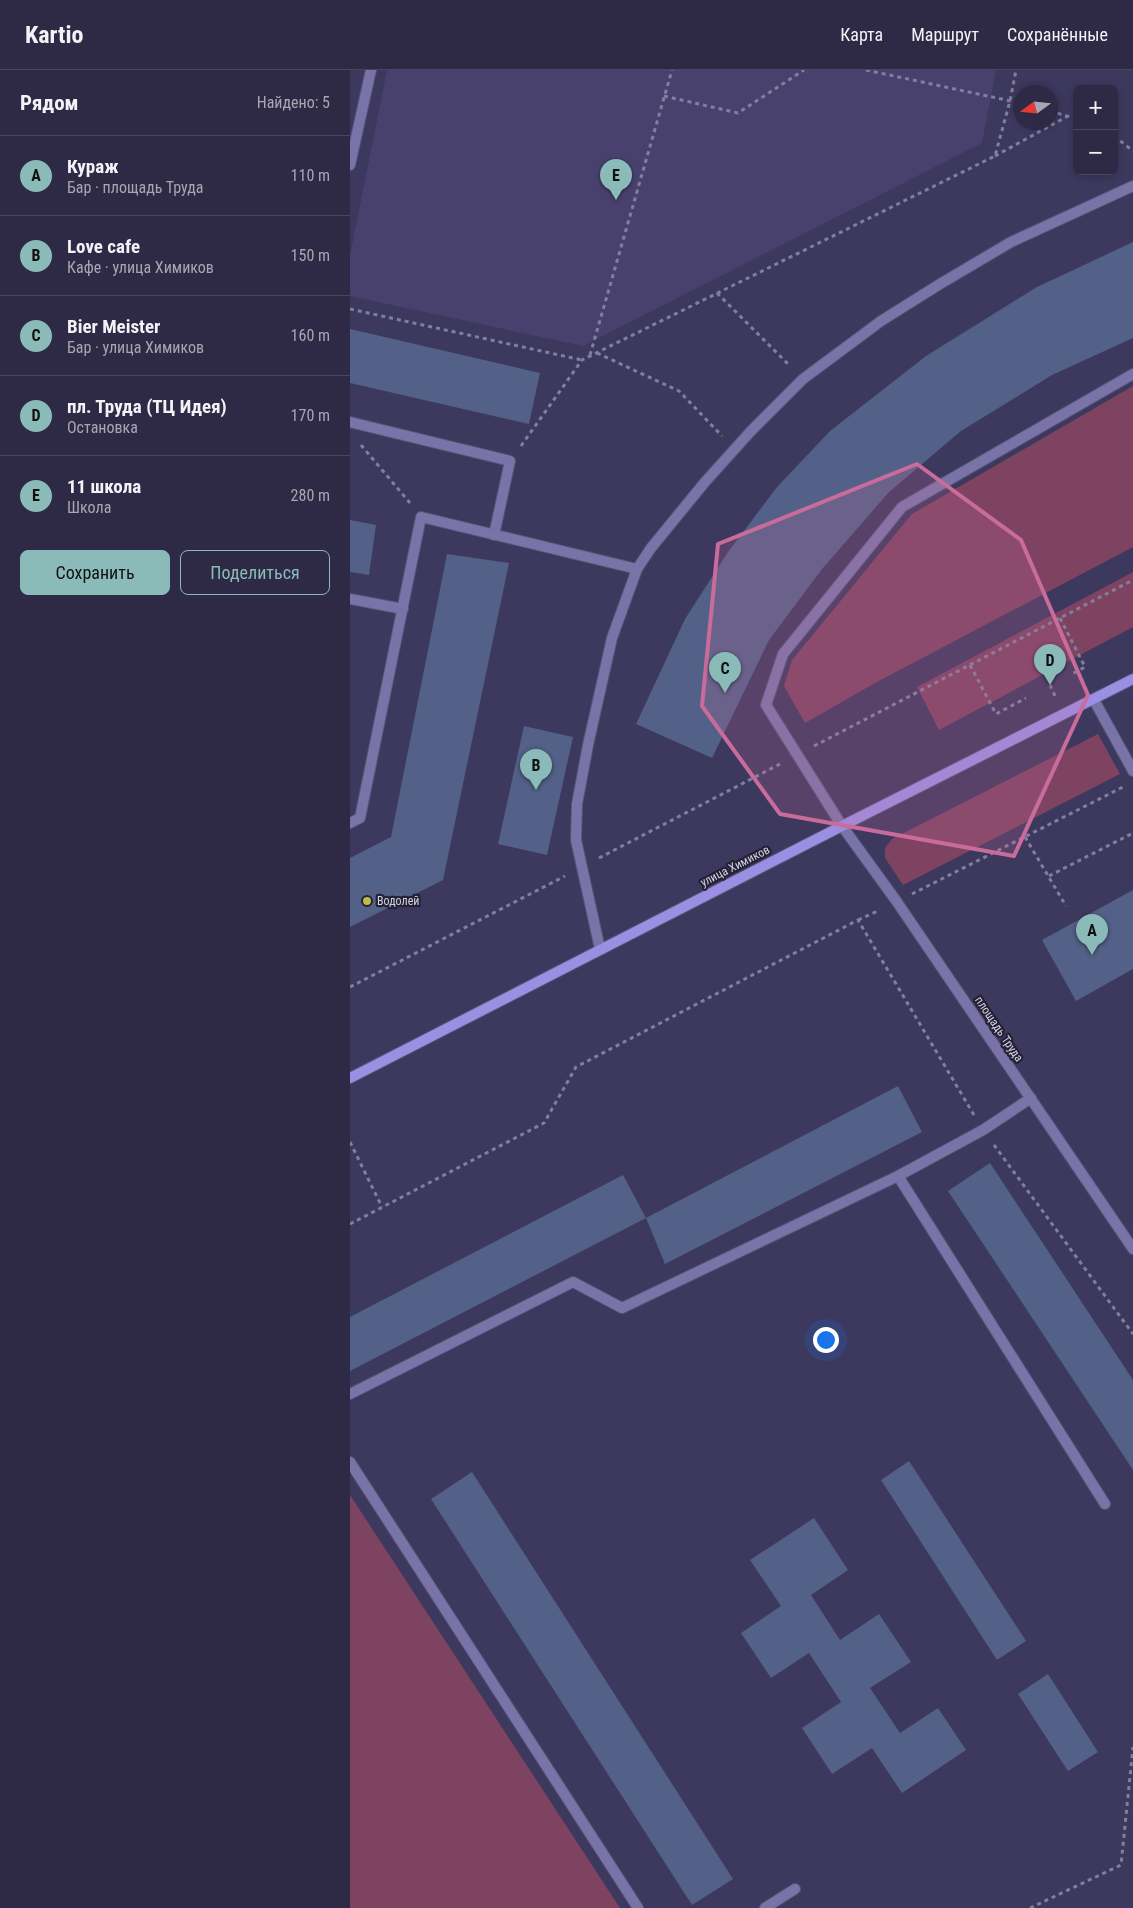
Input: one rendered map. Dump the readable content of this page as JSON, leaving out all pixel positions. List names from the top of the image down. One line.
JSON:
{"streets":{"street":["улица Химиков","площадь Труда"]},"crossings":[["улица Химиков","площадь Труда"]],"places":["Водолей"],"north":"left","page":{"header":"Kartio","nav":["Карта","Маршрут","Сохранённые"],"heading":["Рядом","Найдено: 5"],"map_buttons":["+","−"],"list":[{"mark":"A","name":"Кураж","note":"Бар · площадь Труда","value":"110 m"},{"mark":"B","name":"Love cafe","note":"Кафе · улица Химиков","value":"150 m"},{"mark":"C","name":"Bier Meister","note":"Бар · улица Химиков","value":"160 m"},{"mark":"D","name":"пл. Труда (ТЦ Идея)","note":"Остановка","value":"170 m"},{"mark":"E","name":"11 школа","note":"Школа","value":"280 m"}],"pins":["E","D","C","B","A"],"buttons":["Сохранить","Поделиться"]}}
